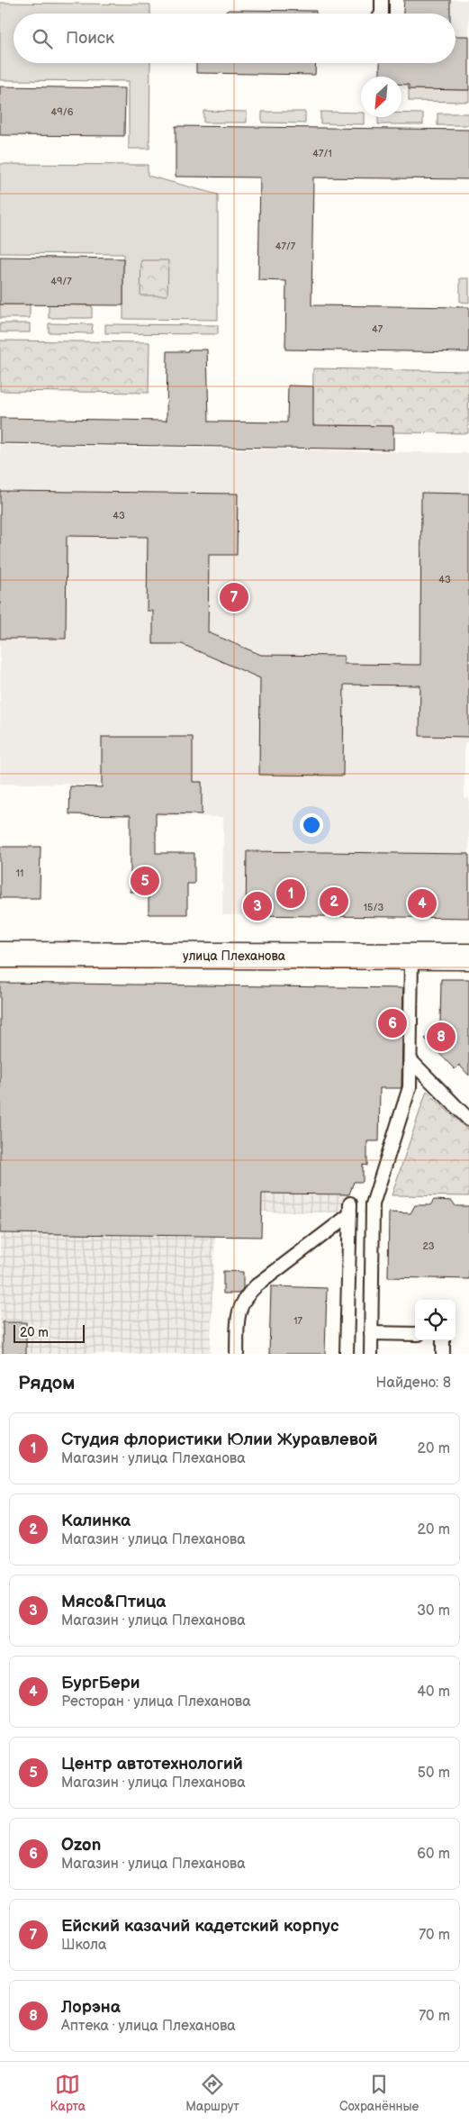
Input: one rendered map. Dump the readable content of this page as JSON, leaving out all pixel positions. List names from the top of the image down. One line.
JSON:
{"streets":{"street":["улица Плеханова"]},"house_numbers":["49/6","47/1","47/7","49/7","47","43","43","11","15/3","23","17"],"scale_bar":"20 m","north":"bottom left","page":{"search":"Поиск","pins":["7","5","1","2","4","3","6","8"],"scale":"20 m","heading":["Рядом","Найдено: 8"],"list":[{"mark":"1","name":"Студия флористики Юлии Журавлевой","note":"Магазин · улица Плеханова","value":"20 m"},{"mark":"2","name":"Калинка","note":"Магазин · улица Плеханова","value":"20 m"},{"mark":"3","name":"Мясо&Птица","note":"Магазин · улица Плеханова","value":"30 m"},{"mark":"4","name":"БургБери","note":"Ресторан · улица Плеханова","value":"40 m"},{"mark":"5","name":"Центр автотехнологий","note":"Магазин · улица Плеханова","value":"50 m"},{"mark":"6","name":"Ozon","note":"Магазин · улица Плеханова","value":"60 m"},{"mark":"7","name":"Ейский казачий кадетский корпус","note":"Школа","value":"70 m"},{"mark":"8","name":"Лорэна","note":"Аптека · улица Плеханова","value":"70 m"}],"nav":["Карта","Маршрут","Сохранённые"]}}
